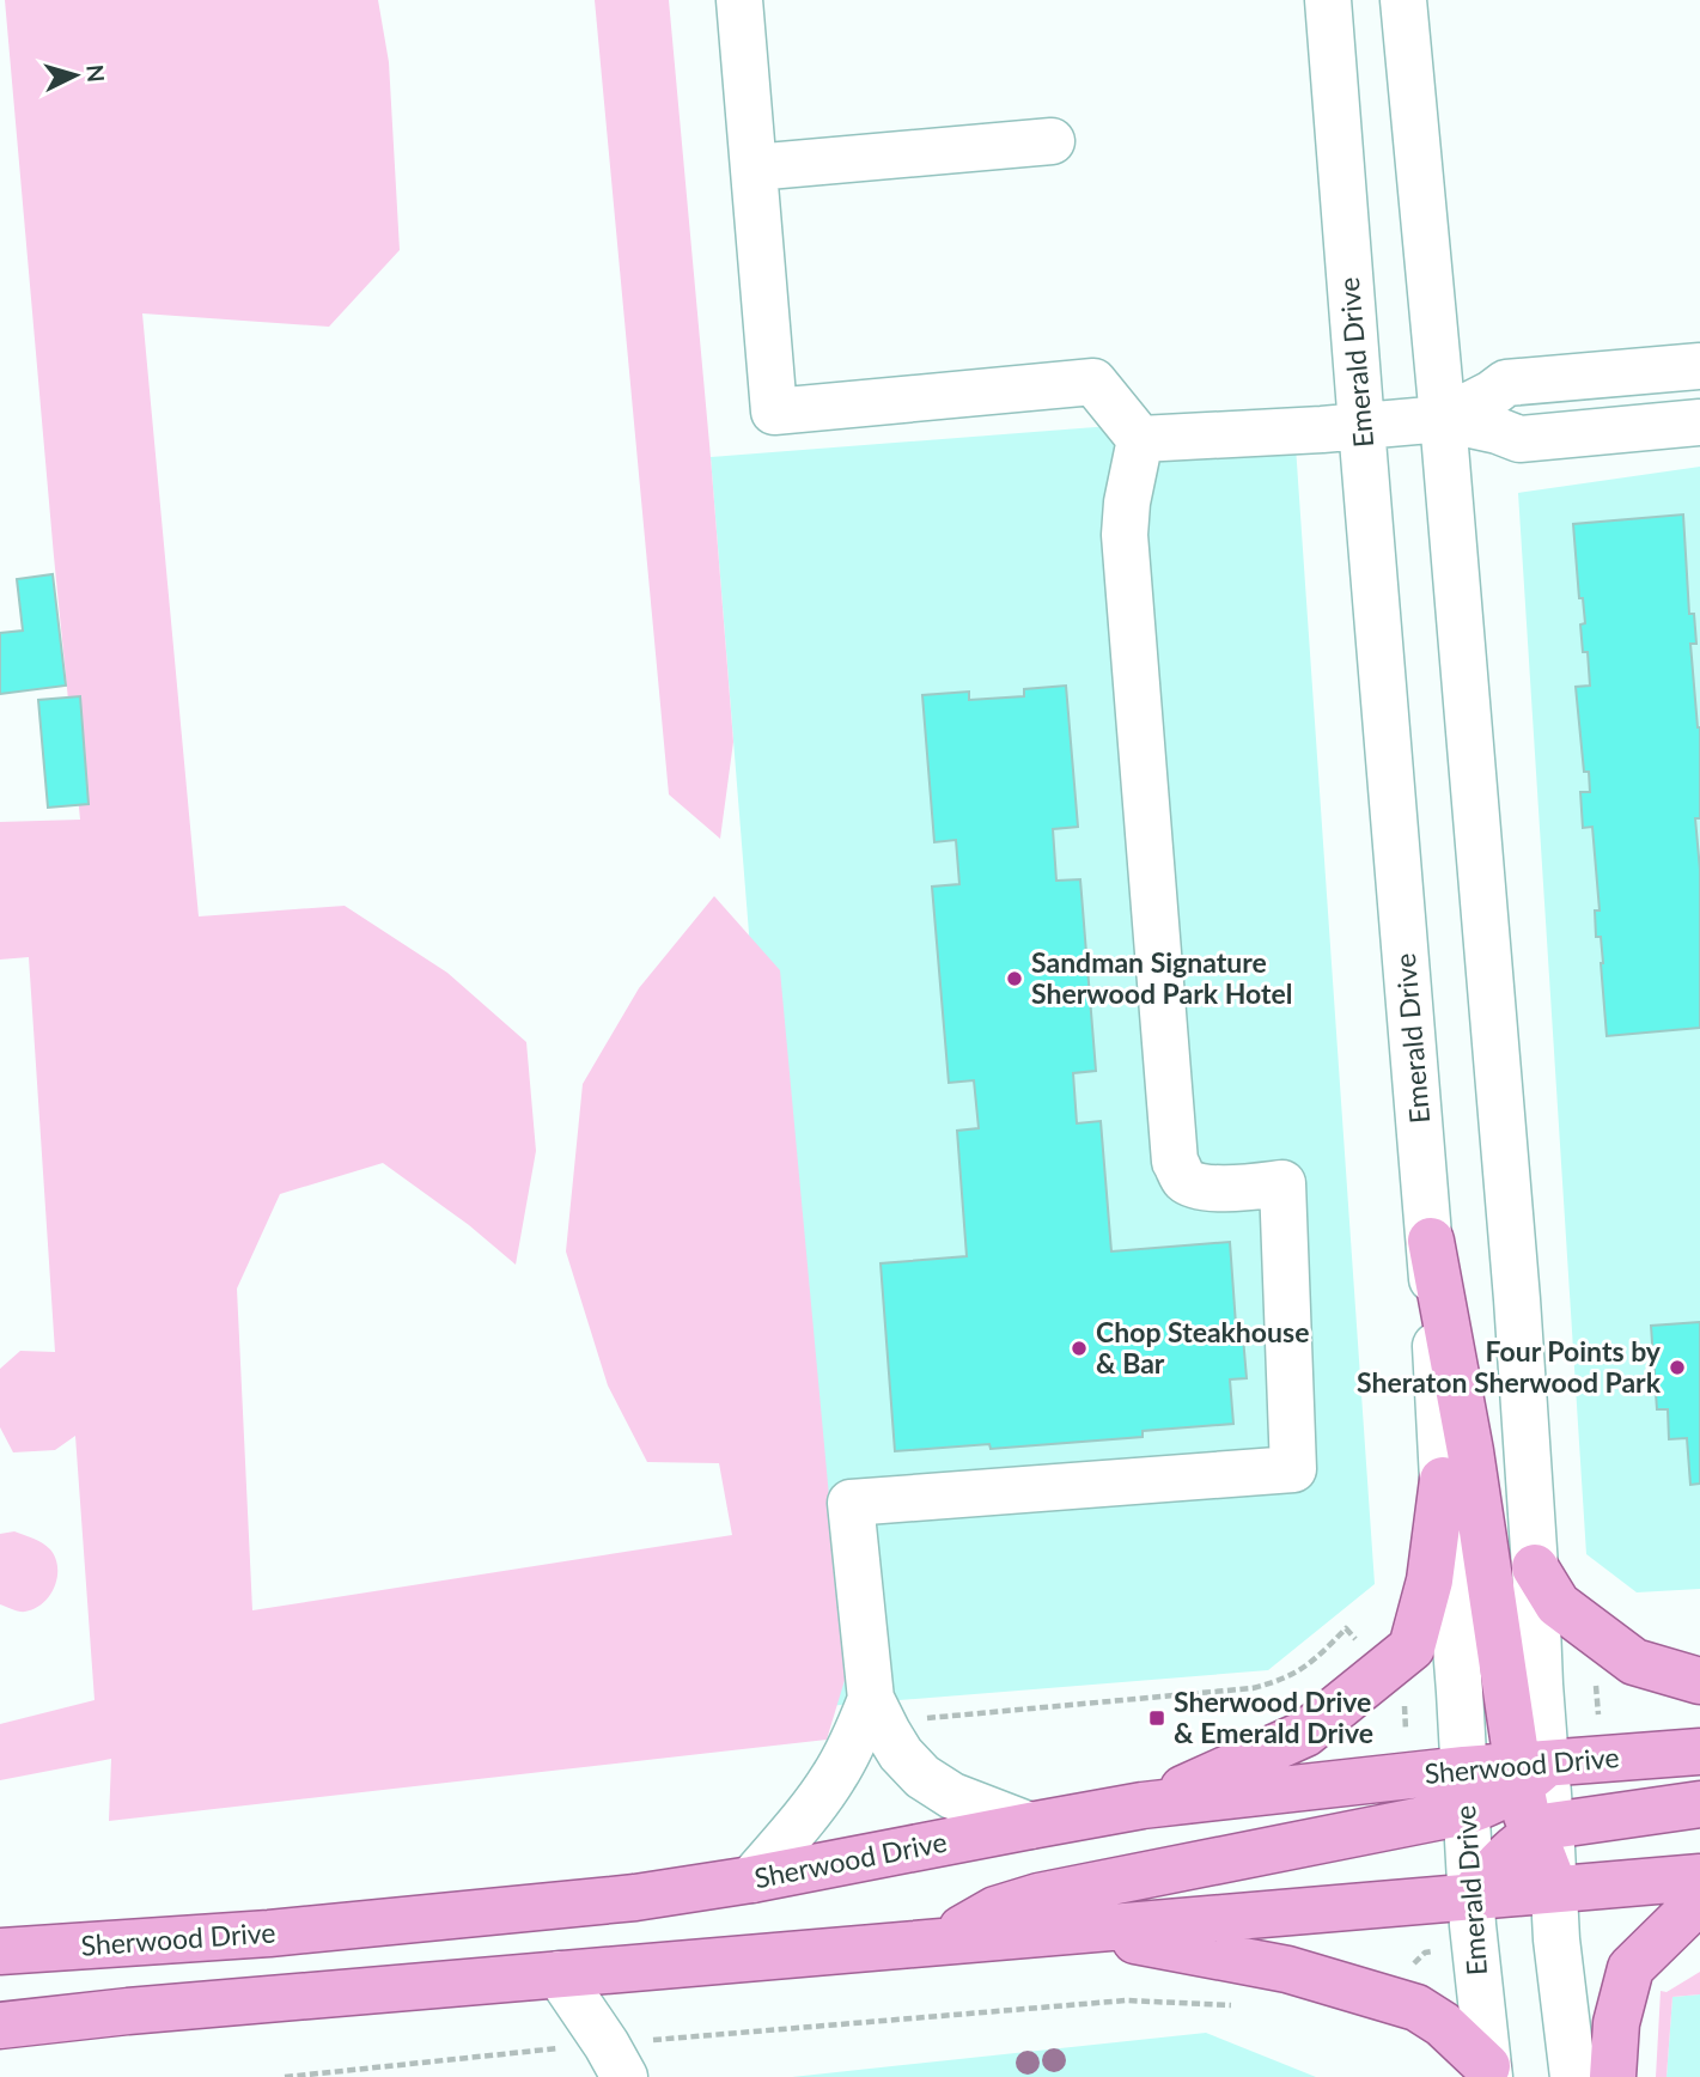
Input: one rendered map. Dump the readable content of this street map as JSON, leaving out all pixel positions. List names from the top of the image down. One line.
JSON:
{"streets":{"main road":["Sherwood Drive"],"street":["Emerald Drive"]},"crossings":[["Emerald Drive","Sherwood Drive"]],"places":{"other":["Sandman Signature Sherwood Park Hotel","Chop Steakhouse & Bar","Four Points by Sheraton Sherwood Park"],"transit":["Sherwood Drive & Emerald Drive"]},"north":"right"}
